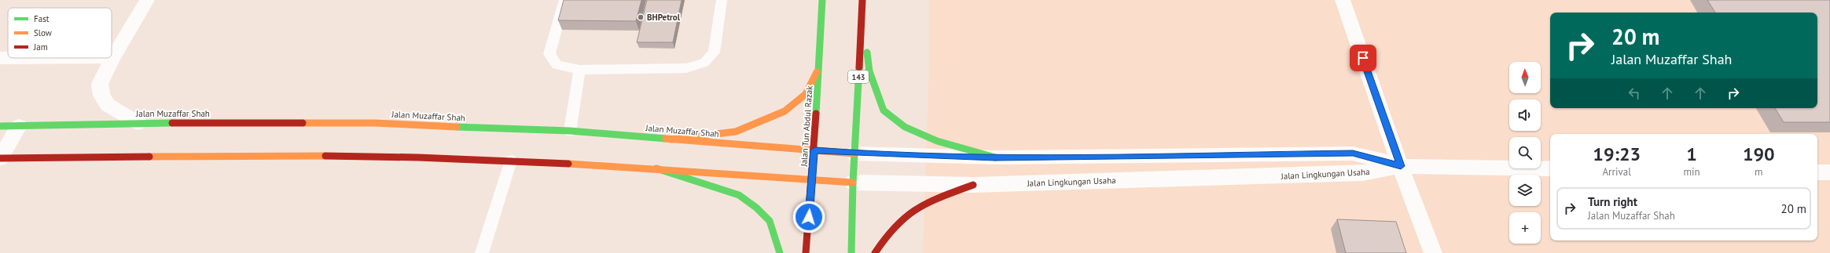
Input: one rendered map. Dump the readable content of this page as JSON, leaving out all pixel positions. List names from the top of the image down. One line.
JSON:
{"streets":{"main road":["143","Jalan Muzaffar Shah","Jalan Tun Abdul Razak"],"street":["Jalan Lingkungan Usaha"]},"crossings":[["143","Jalan Muzaffar Shah"],["143","Jalan Lingkungan Usaha"],["Jalan Muzaffar Shah","Jalan Tun Abdul Razak"],["Jalan Muzaffar Shah","Jalan Lingkungan Usaha"]],"places":["BHPetrol"],"legend":["Fast","Slow","Jam"],"north":"top","page":{"turn":["20 m","Jalan Muzaffar Shah"],"map_buttons":"+","eta":["19:23","Arrival","1","min","190","m"],"list":[{"name":"Turn right","note":"Jalan Muzaffar Shah","value":"20 m"}]}}
